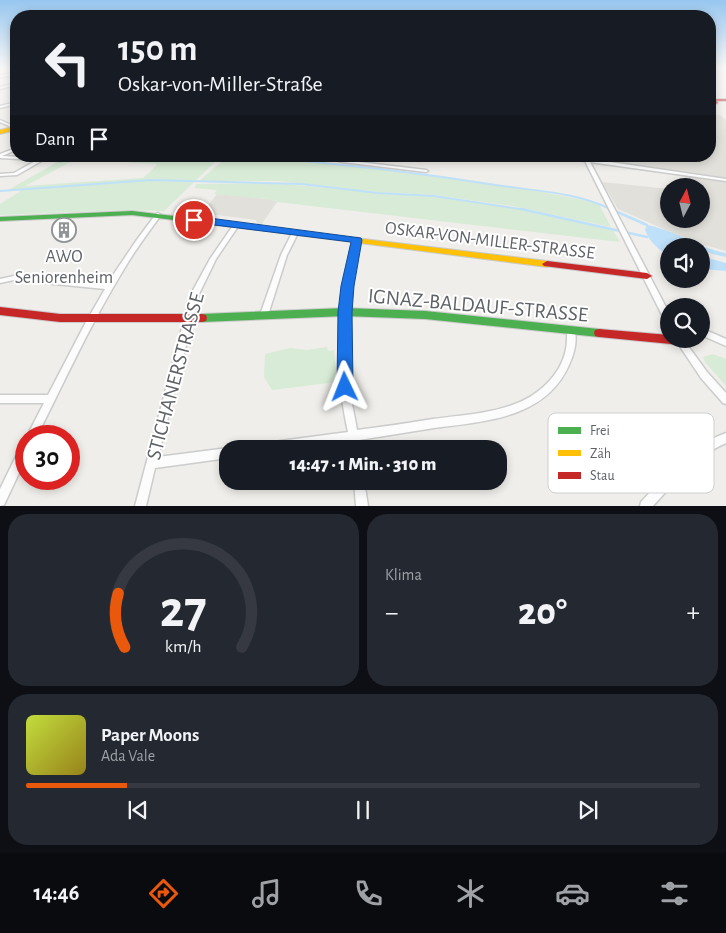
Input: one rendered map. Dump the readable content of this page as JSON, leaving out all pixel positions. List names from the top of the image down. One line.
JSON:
{"streets":{"street":["OSKAR-VON-MILLER-STRASSE","IGNAZ-BALDAUF-STRASSE","STICHANERSTRASSE"]},"crossings":[["OSKAR-VON-MILLER-STRASSE","STICHANERSTRASSE"],["IGNAZ-BALDAUF-STRASSE","STICHANERSTRASSE"]],"places":{"building":["AWO Seniorenheim"]},"legend":["Frei","Zäh","Stau"],"north":"top","page":{"turn":["150 m","Oskar-von-Miller-Straße"],"then":"Dann","limit":"30","trip":"14:47 · 1 Min. · 310 m","tile":"Klima","heat":["−","20°","+"],"song":["Paper Moons","Ada Vale"],"tabs":"14:46","gauge":["27","km/h"]}}
